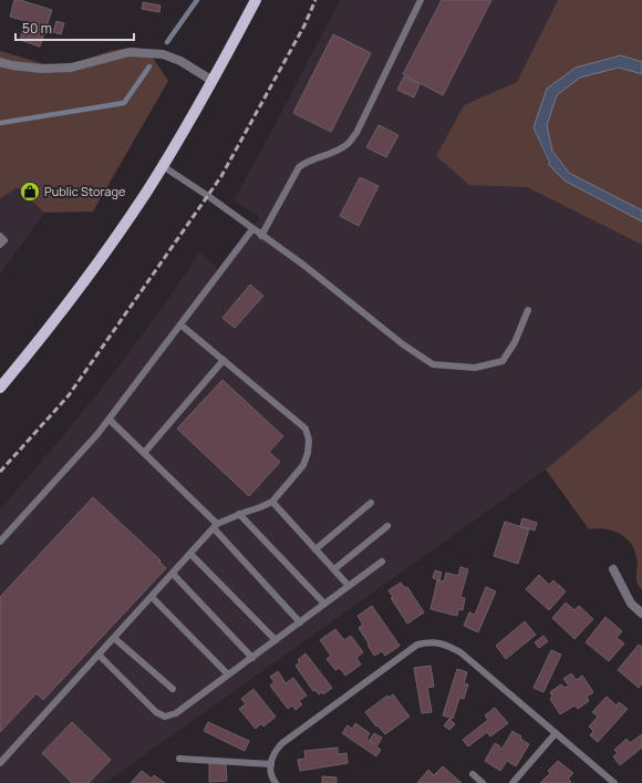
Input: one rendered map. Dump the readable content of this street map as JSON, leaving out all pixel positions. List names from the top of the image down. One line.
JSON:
{"places":{"shop":["Public Storage"]},"scale_bar":"50 m"}
